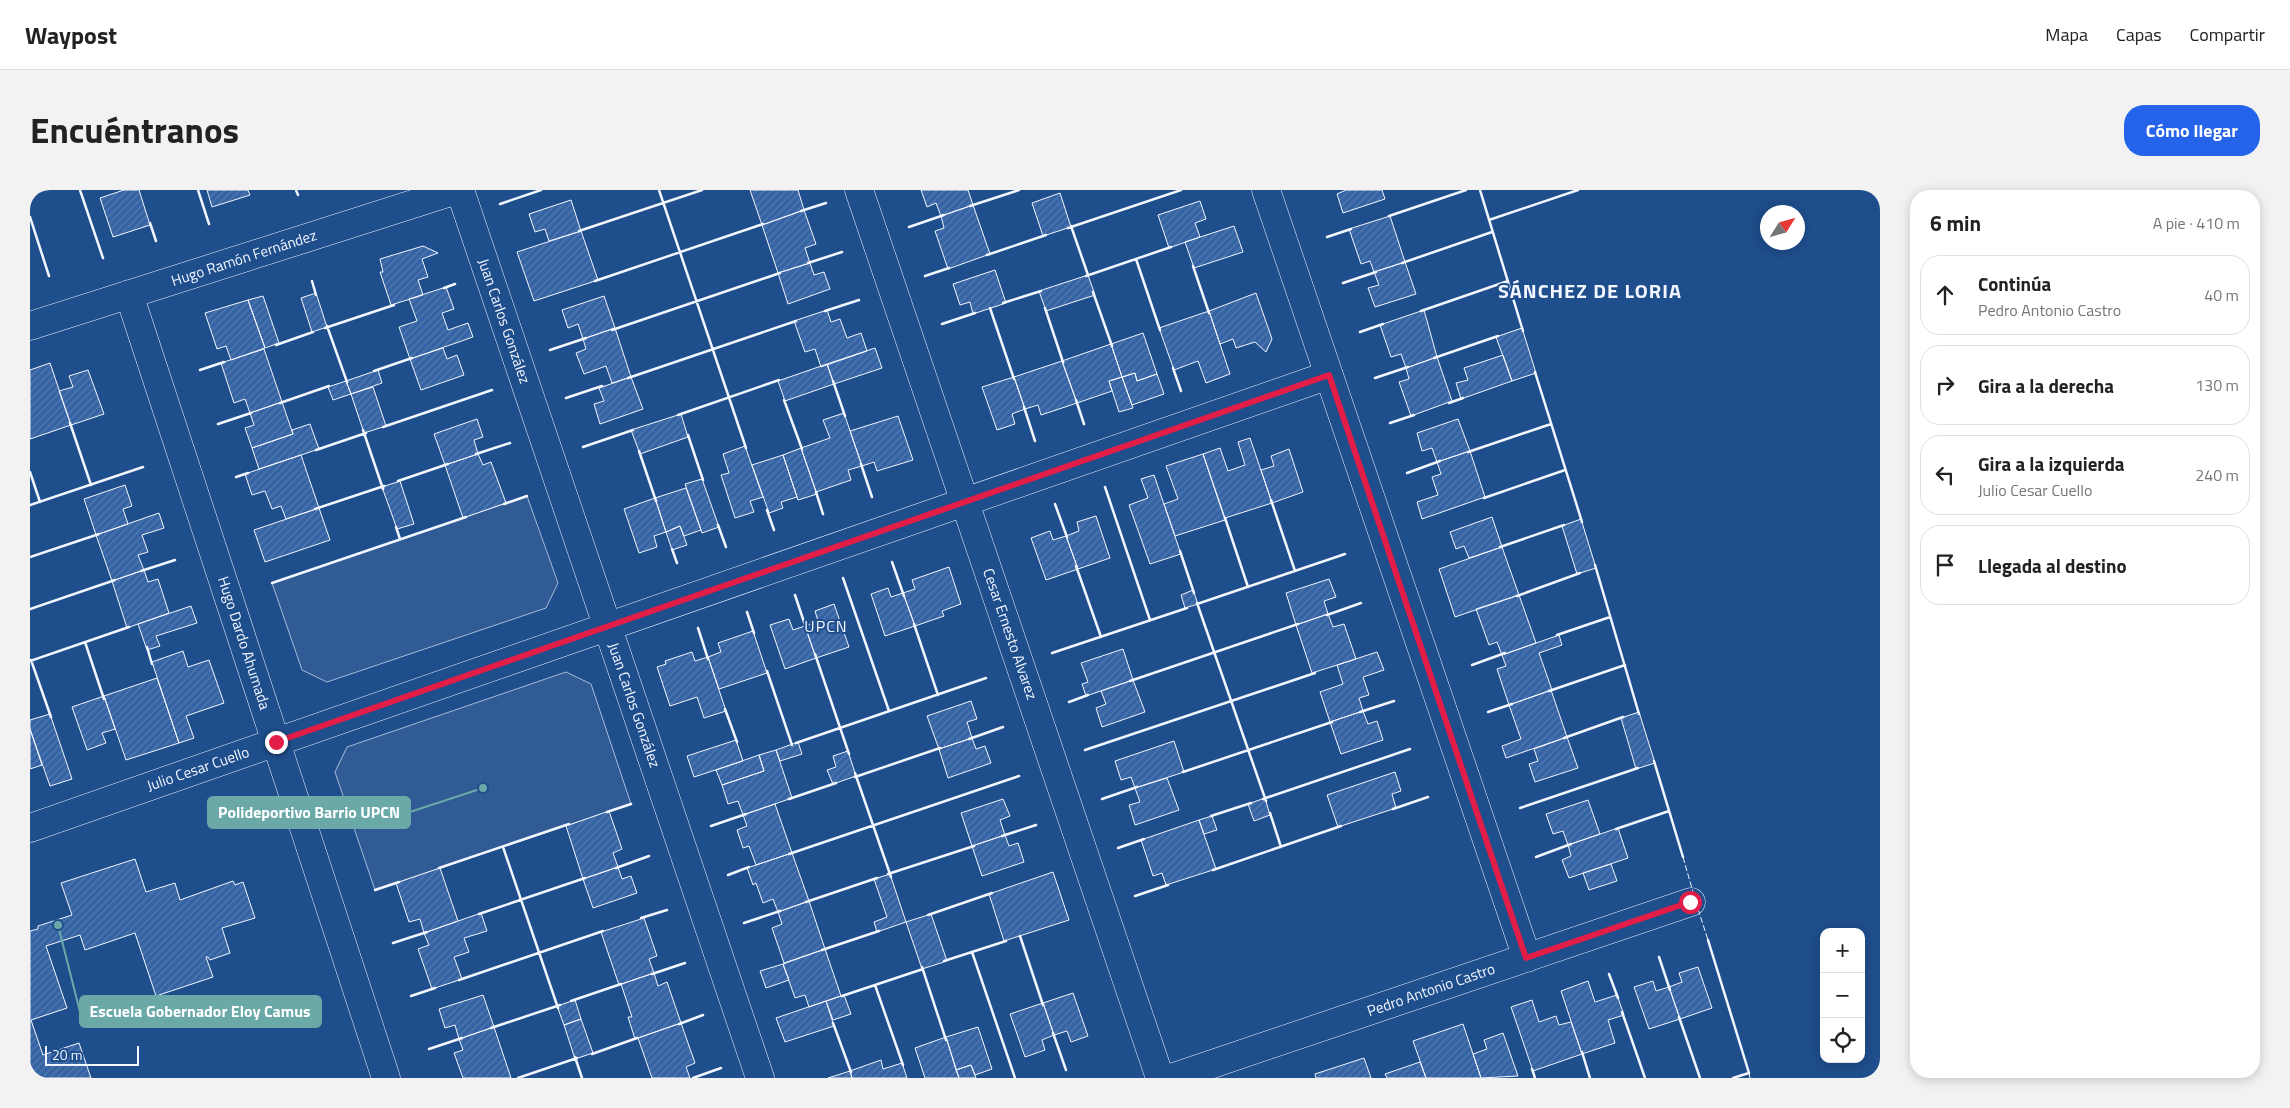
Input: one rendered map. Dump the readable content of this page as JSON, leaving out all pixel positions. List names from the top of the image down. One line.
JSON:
{"streets":{"street":["Hugo Ramón Fernández","Juan Carlos González","Cesar Ernesto Alvarez","Hugo Dardo Ahumada","Julio Cesar Cuello","Pedro Antonio Castro"]},"crossings":[["Hugo Ramón Fernández","Juan Carlos González"],["Hugo Ramón Fernández","Hugo Dardo Ahumada"],["Juan Carlos González","Julio Cesar Cuello"],["Cesar Ernesto Alvarez","Julio Cesar Cuello"],["Hugo Dardo Ahumada","Julio Cesar Cuello"]],"districts":["SÁNCHEZ DE LORIA","UPCN"],"places":["Polideportivo Barrio UPCN","Escuela Gobernador Eloy Camus"],"scale_bar":"20 m","north":"top right","page":{"header":"Waypost","nav":["Mapa","Capas","Compartir"],"title":"Encuéntranos","buttons":"Cómo llegar","heading":["6 min","A pie · 410 m"],"list":[["Continúa","Pedro Antonio Castro","40 m"],["Gira a la derecha","130 m"],["Gira a la izquierda","Julio Cesar Cuello","240 m"],"Llegada al destino"],"map_buttons":["+","−"],"scale":"20 m"}}
